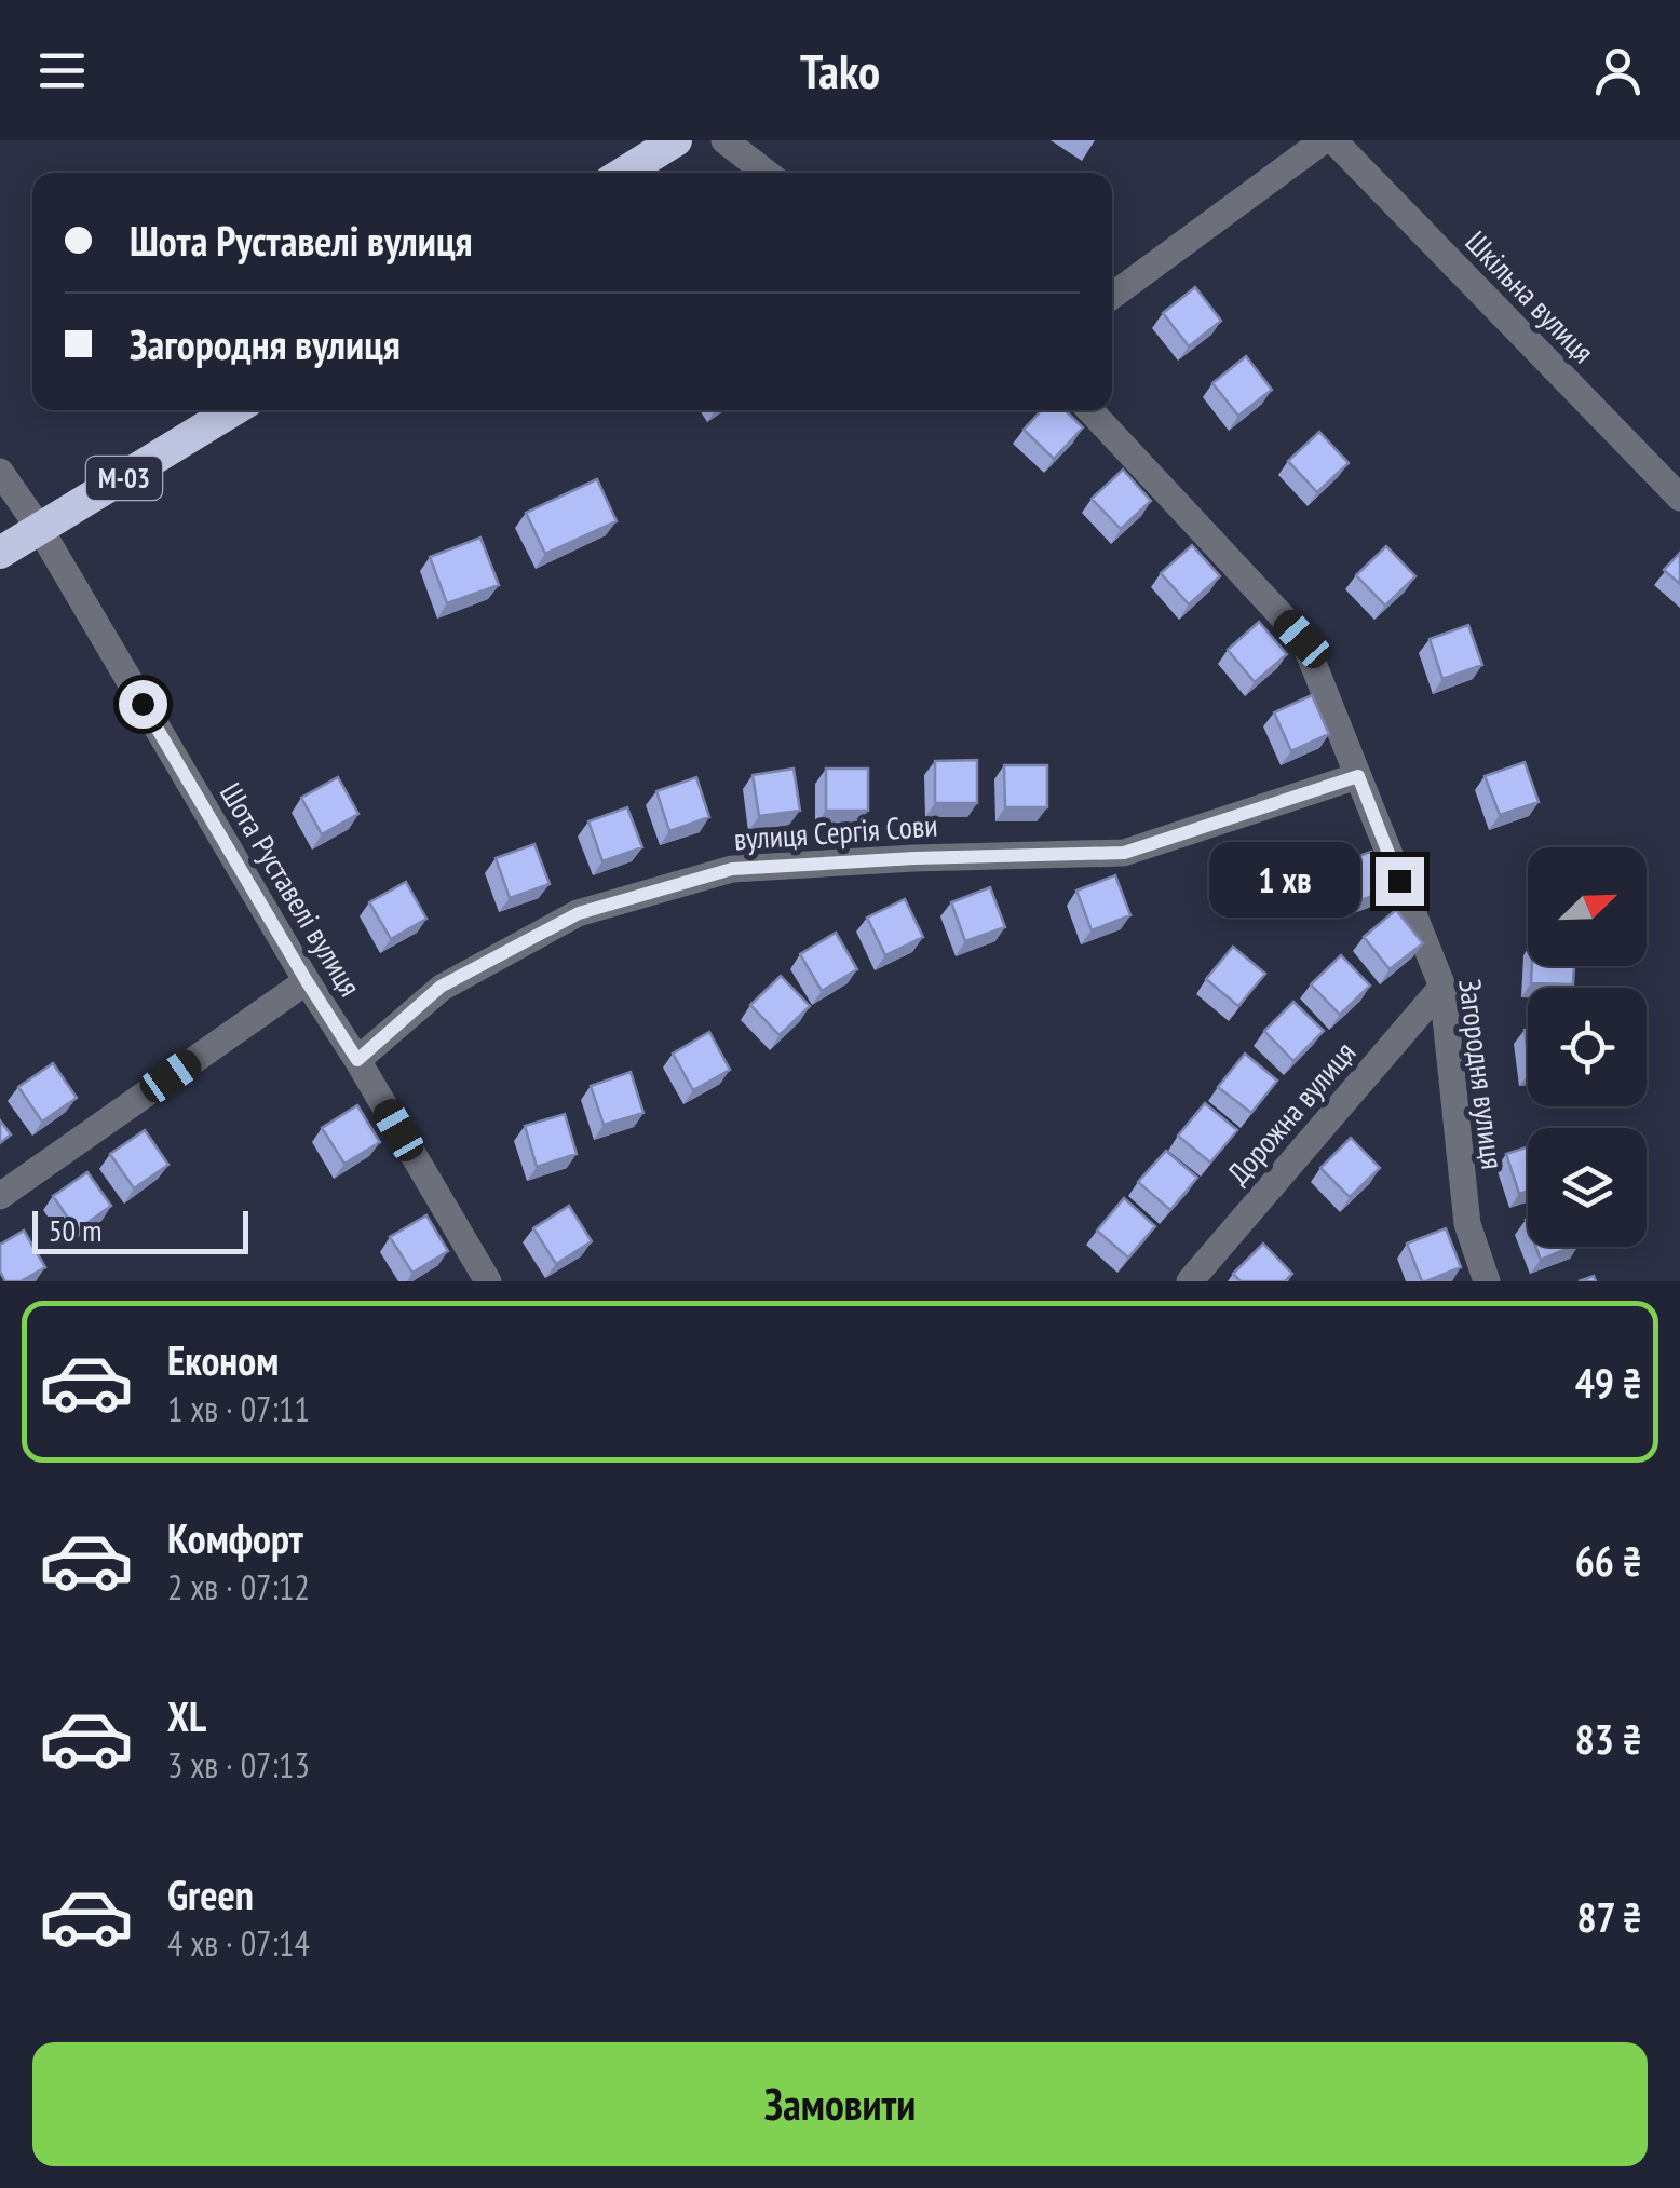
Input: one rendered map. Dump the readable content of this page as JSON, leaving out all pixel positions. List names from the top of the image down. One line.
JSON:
{"streets":{"highway":["М-03"],"street":["Шкільна вулиця","вулиця Сергія Сови","Шота Руставелі вулиця","Загородня вулиця","Дорожна вулиця"]},"crossings":[["М-03","Шота Руставелі вулиця"],["вулиця Сергія Сови","Шота Руставелі вулиця"],["вулиця Сергія Сови","Загородня вулиця"],["Загородня вулиця","Дорожна вулиця"]],"scale_bar":"50 m","north":"top right","page":{"header":"Tako","banner":["Шота Руставелі вулиця","Загородня вулиця"],"bubble":"1 хв","scale":"50 m","list":[{"name":"Економ","note":"1 хв · 07:11","value":"49 ₴"},{"name":"Комфорт","note":"2 хв · 07:12","value":"66 ₴"},{"name":"XL","note":"3 хв · 07:13","value":"83 ₴"},{"name":"Green","note":"4 хв · 07:14","value":"87 ₴"}],"buttons":"Замовити"}}
